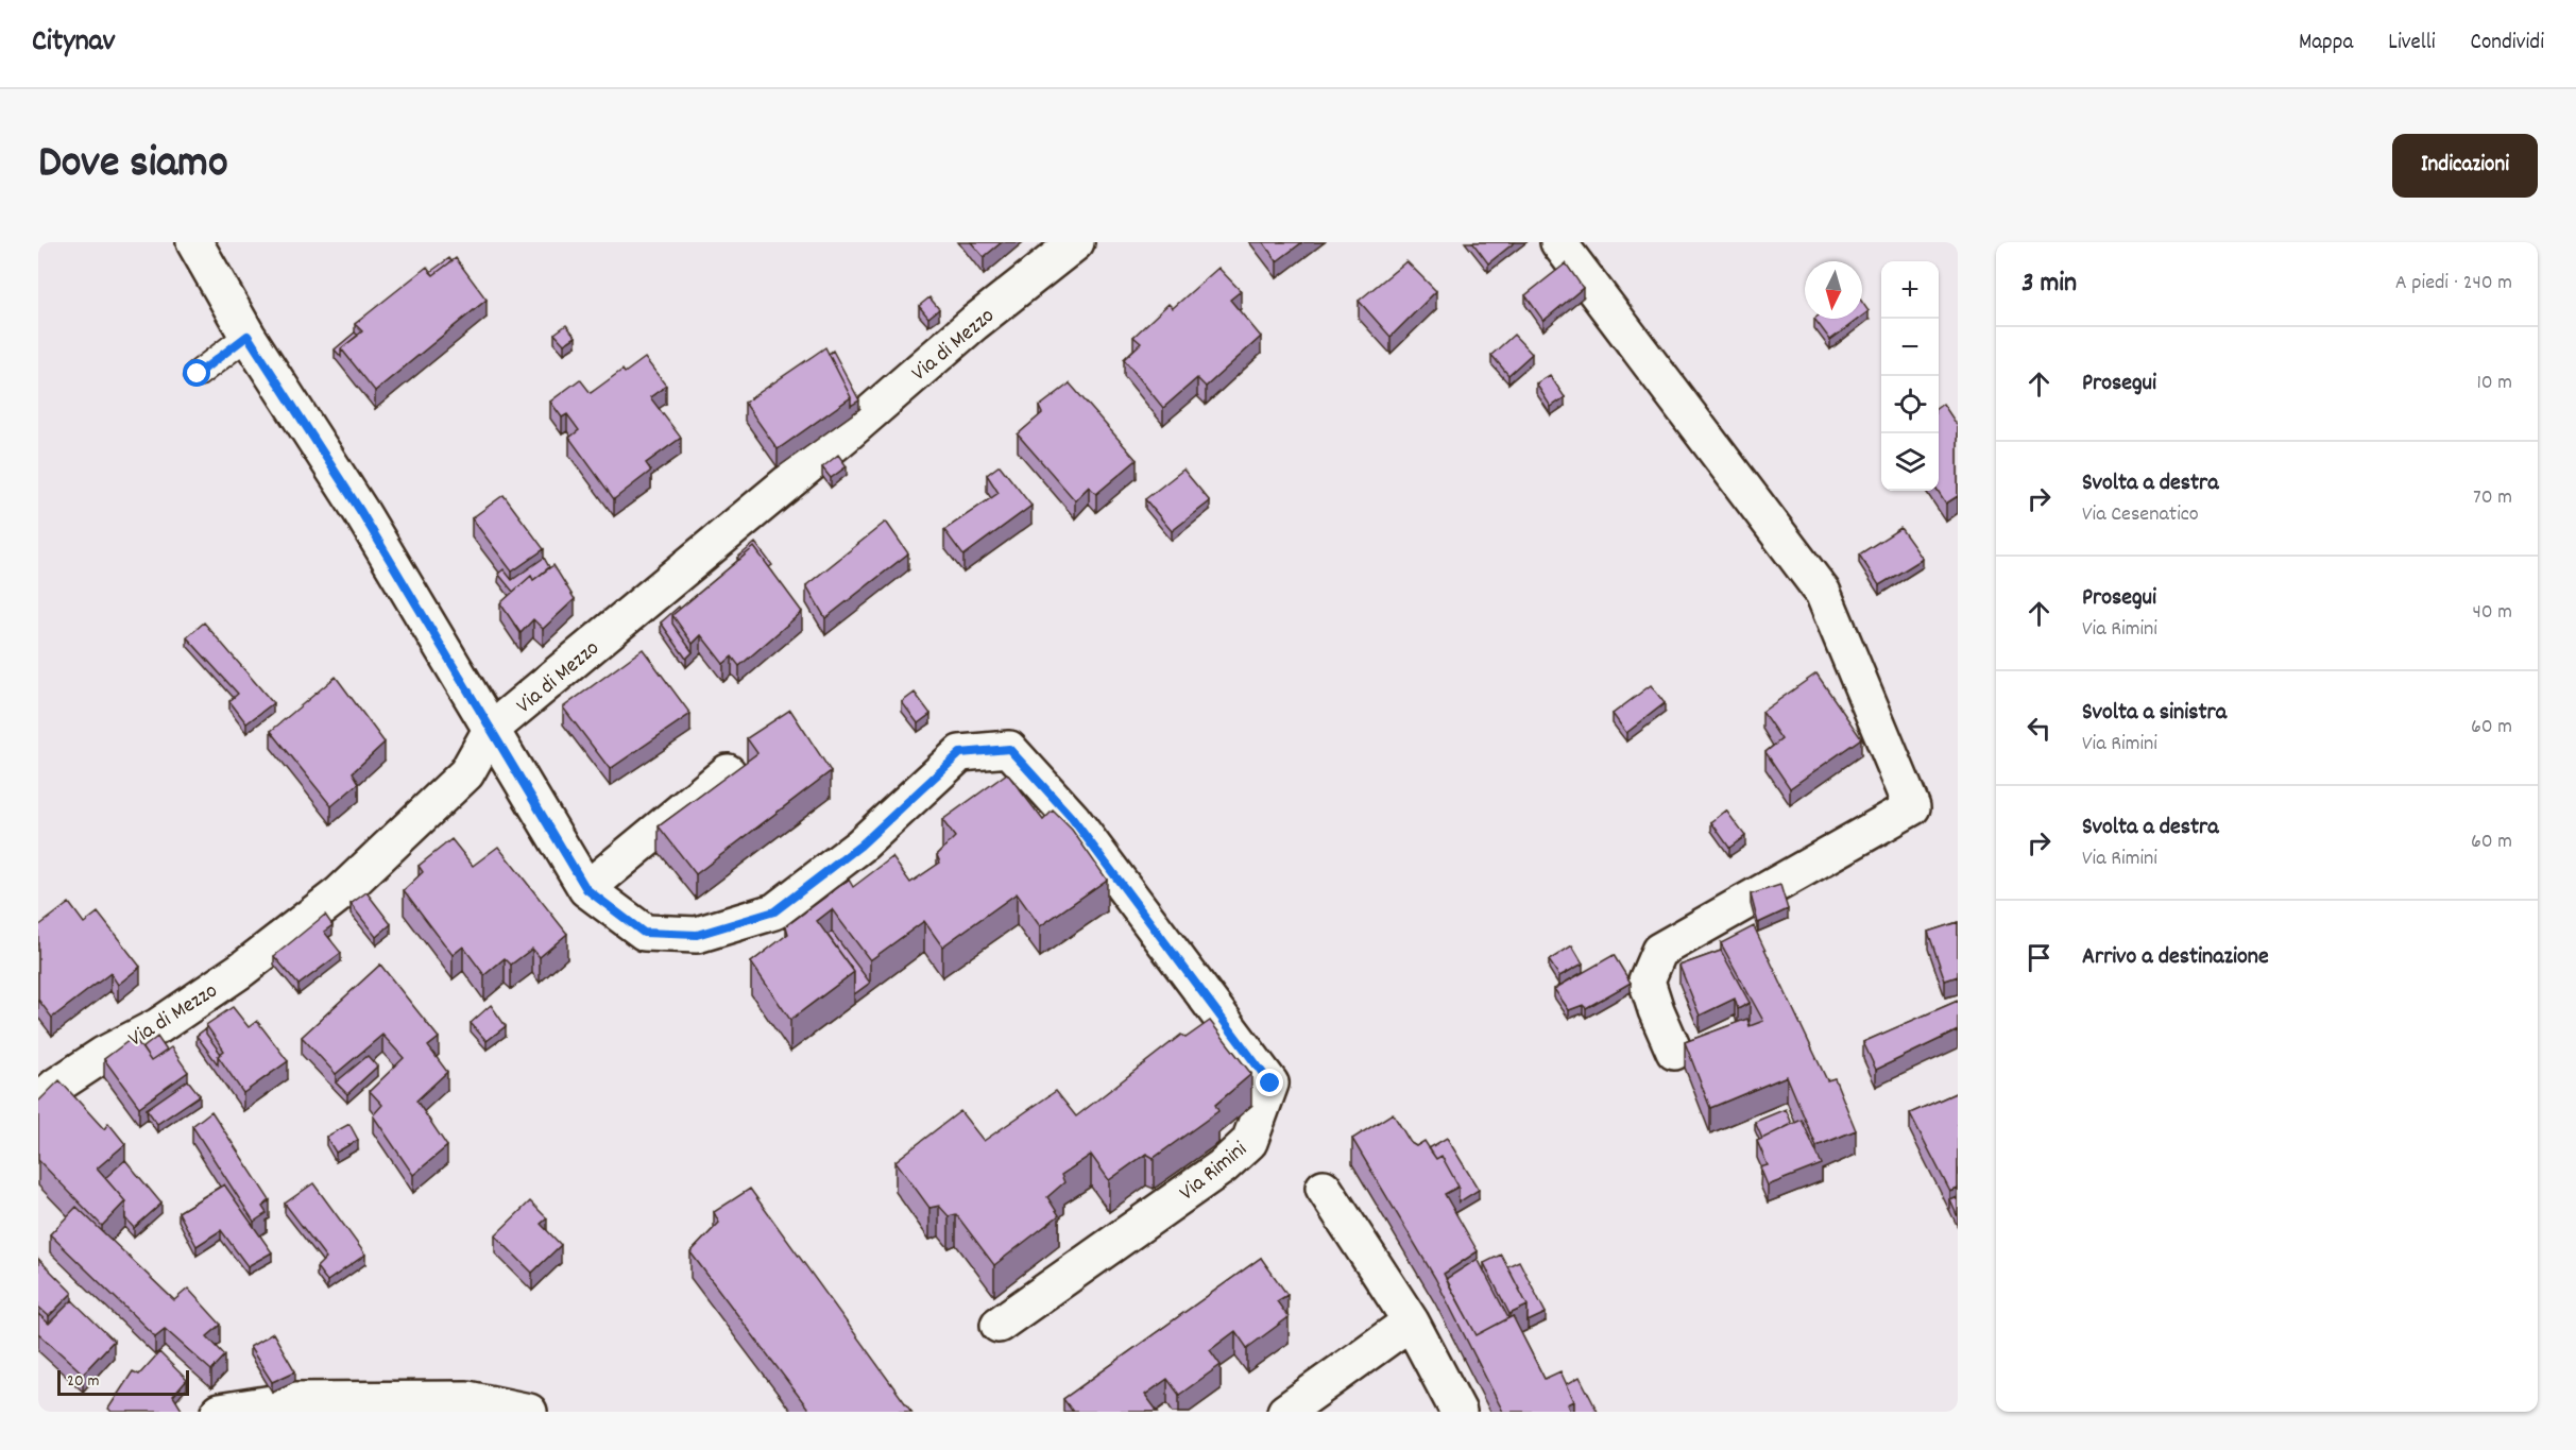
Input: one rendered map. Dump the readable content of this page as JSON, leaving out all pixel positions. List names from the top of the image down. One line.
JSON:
{"streets":{"street":["Via di Mezzo","Via Rimini"]},"crossings":[["Via di Mezzo","Via Rimini"]],"scale_bar":"20 m","north":"bottom","page":{"header":"Citynav","nav":["Mappa","Livelli","Condividi"],"title":"Dove siamo","buttons":"Indicazioni","heading":["3 min","A piedi · 240 m"],"map_buttons":["+","−"],"list":[["Prosegui","10 m"],["Svolta a destra","Via Cesenatico","70 m"],["Prosegui","Via Rimini","40 m"],["Svolta a sinistra","Via Rimini","60 m"],["Svolta a destra","Via Rimini","60 m"],"Arrivo a destinazione"],"scale":"20 m"}}
